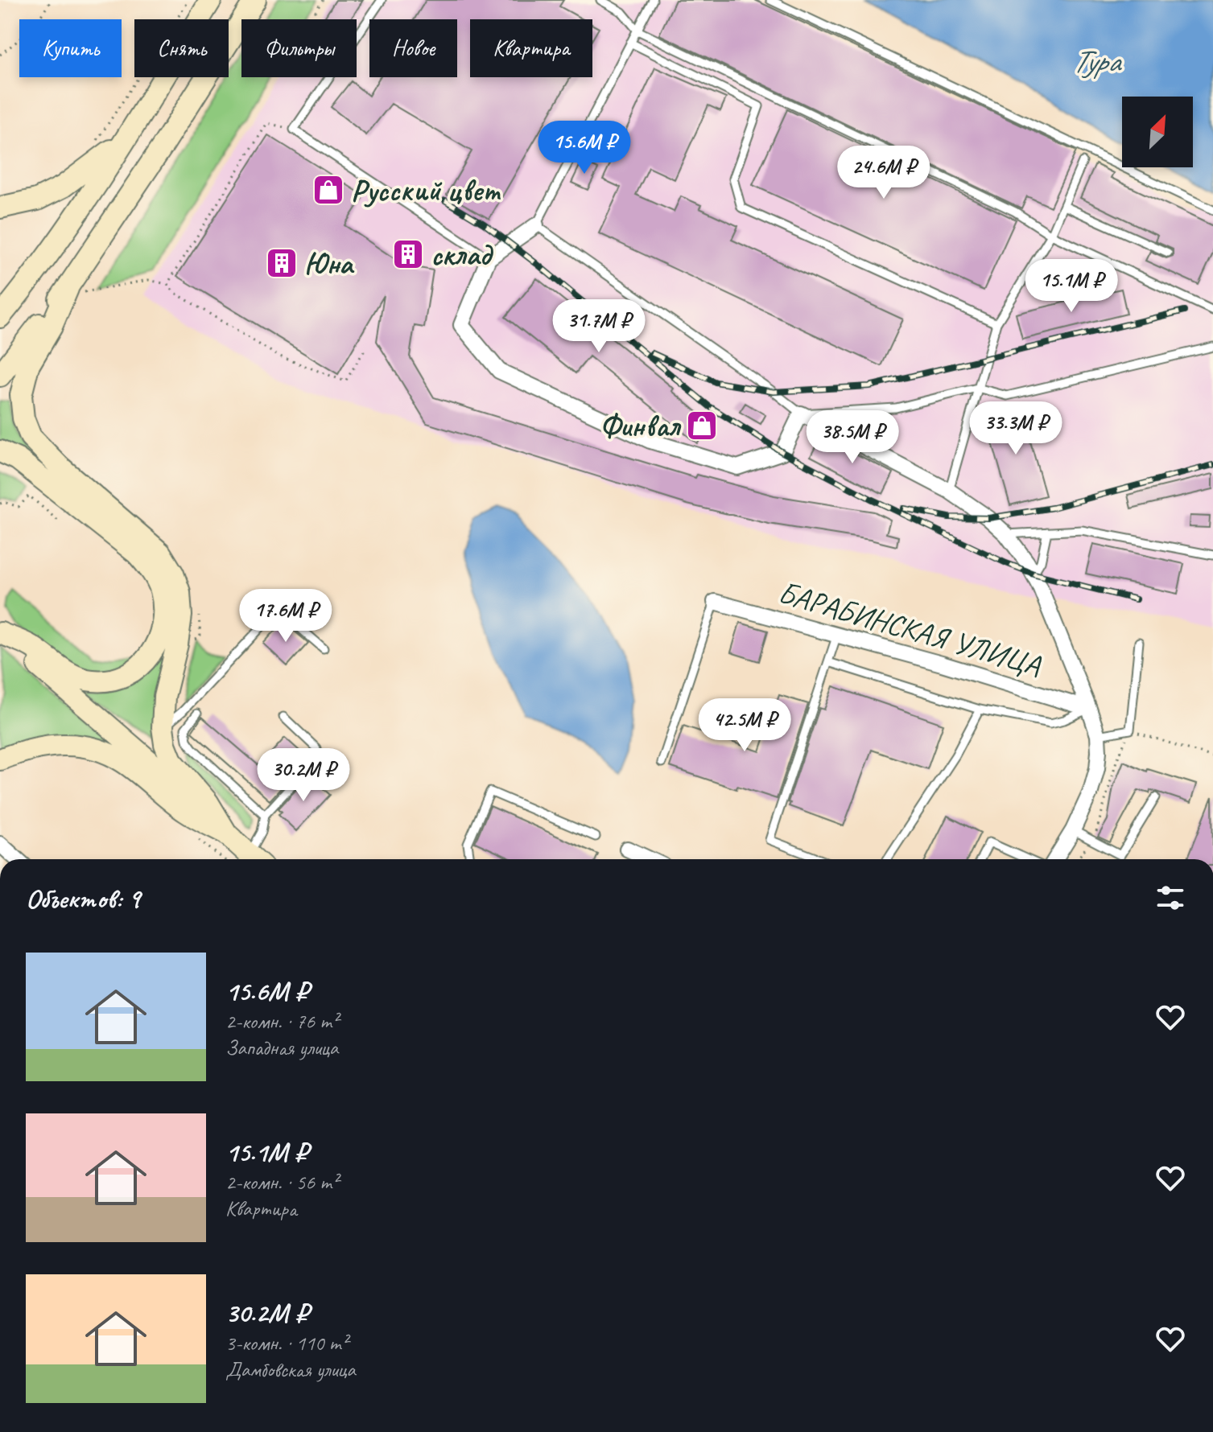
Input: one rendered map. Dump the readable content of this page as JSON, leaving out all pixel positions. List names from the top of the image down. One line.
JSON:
{"streets":{"street":["БАРАБИНСКАЯ УЛИЦА"]},"water":["Тура"],"places":{"shop":["Русский цвет","Финвал"],"building":["склад","Юна"]},"north":"top right","page":{"chip":["Купить","Снять","Фильтры","Новое","Квартира"],"price":["15.6M ₽","24.6M ₽","15.1M ₽","31.7M ₽","33.3M ₽","38.5M ₽","17.6M ₽","42.5M ₽","30.2M ₽"],"heading":"Объектов: 9","list":[{"name":"15.6M ₽","note":"2-комн. · 76 m² · Западная улица"},{"name":"15.1M ₽","note":"2-комн. · 56 m² · Квартира"},{"name":"30.2M ₽","note":"3-комн. · 110 m² · Дамбовская улица"}]}}
